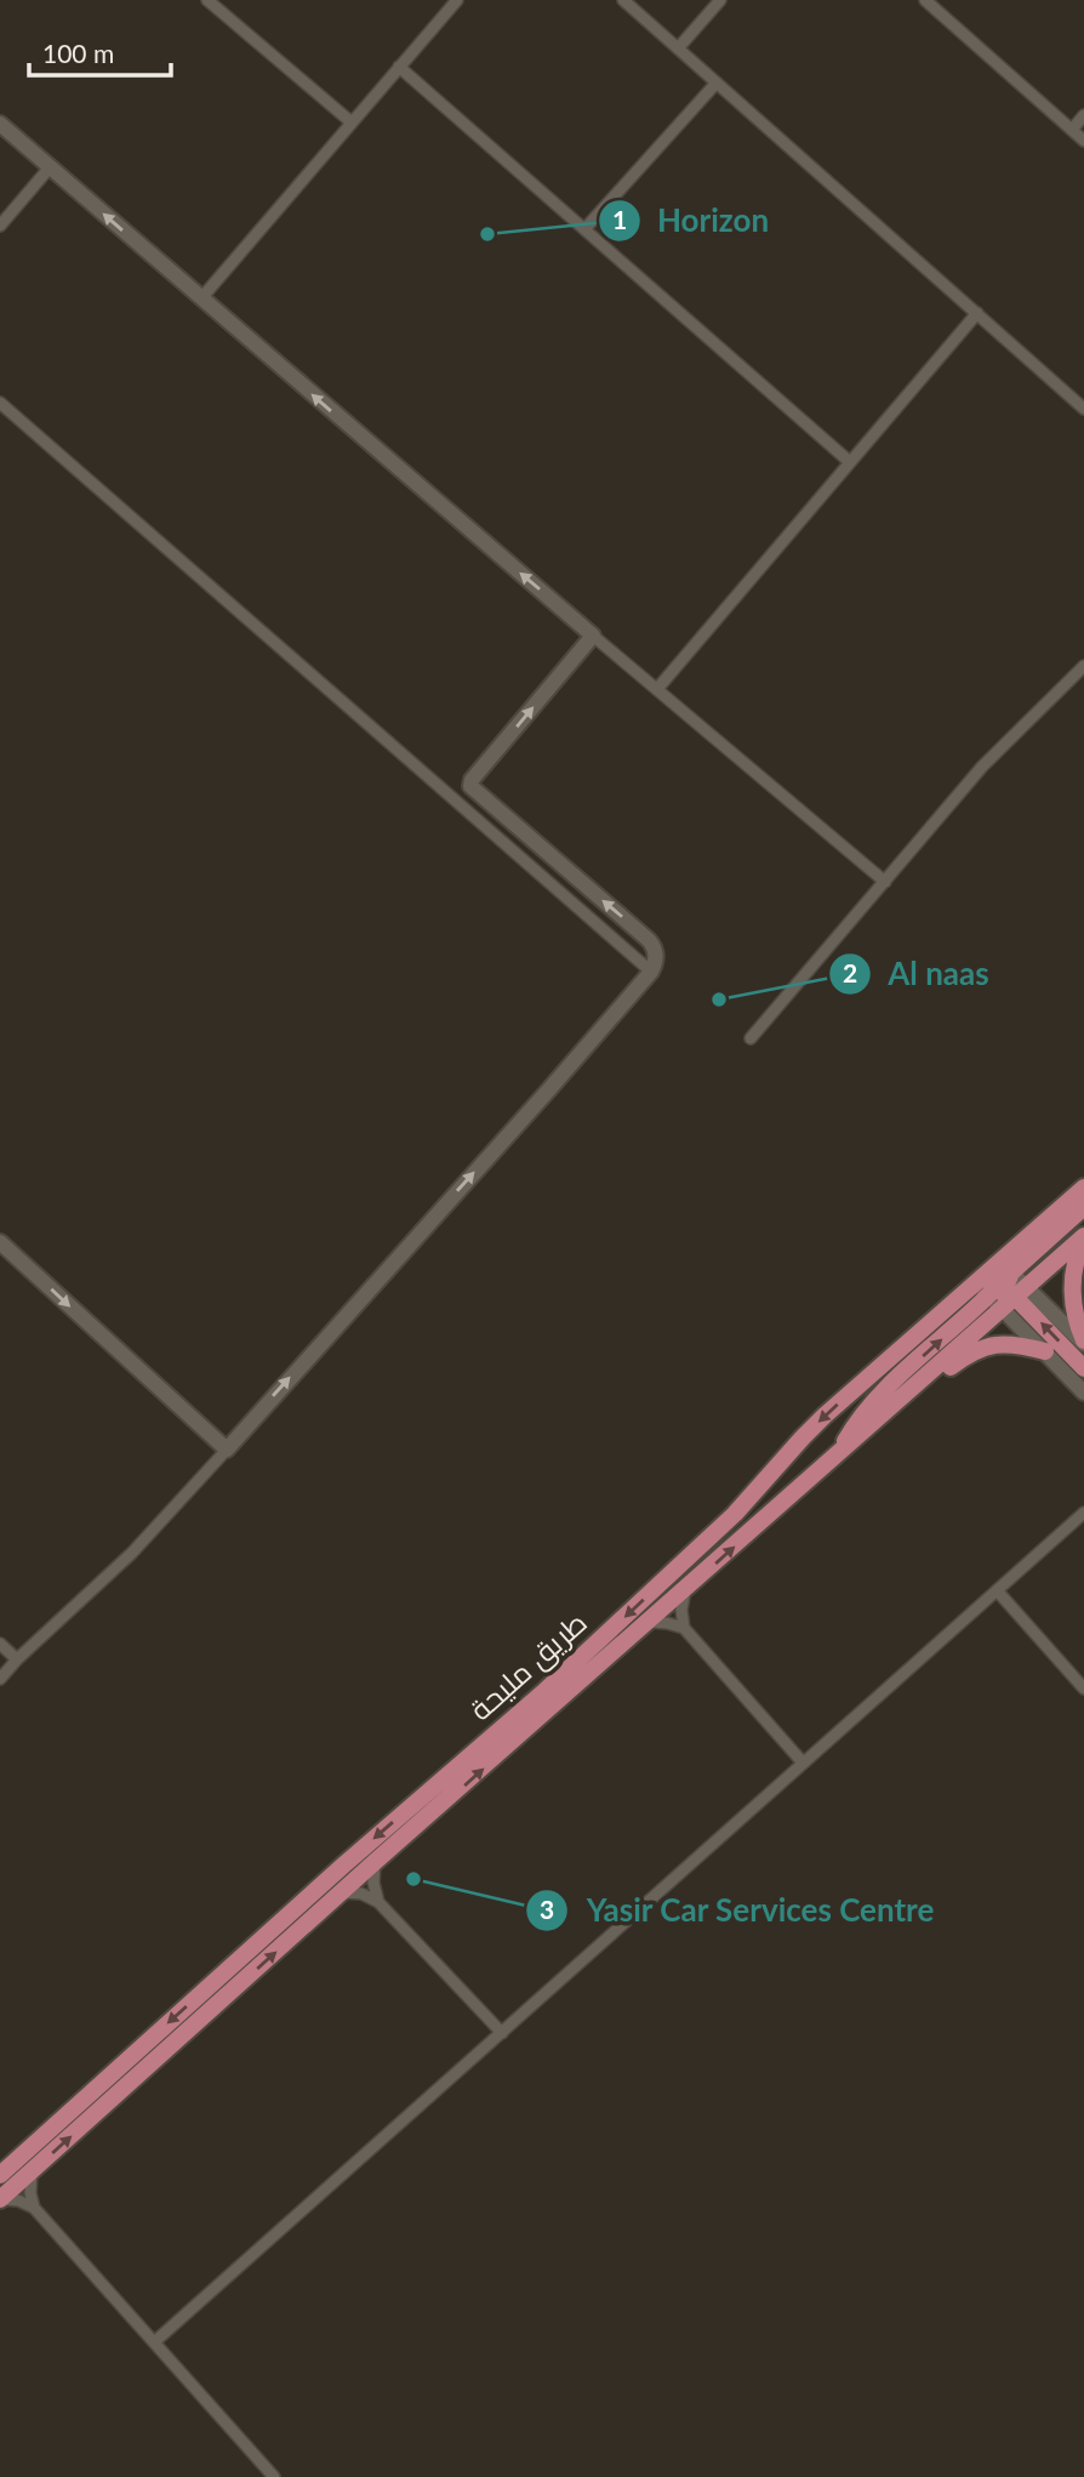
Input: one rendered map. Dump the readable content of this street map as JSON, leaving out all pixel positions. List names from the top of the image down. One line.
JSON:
{"streets":{"main road":["طريق مليحة"]},"places":["Horizon","Al naas","Yasir Car Services Centre"],"scale_bar":"100 m"}
